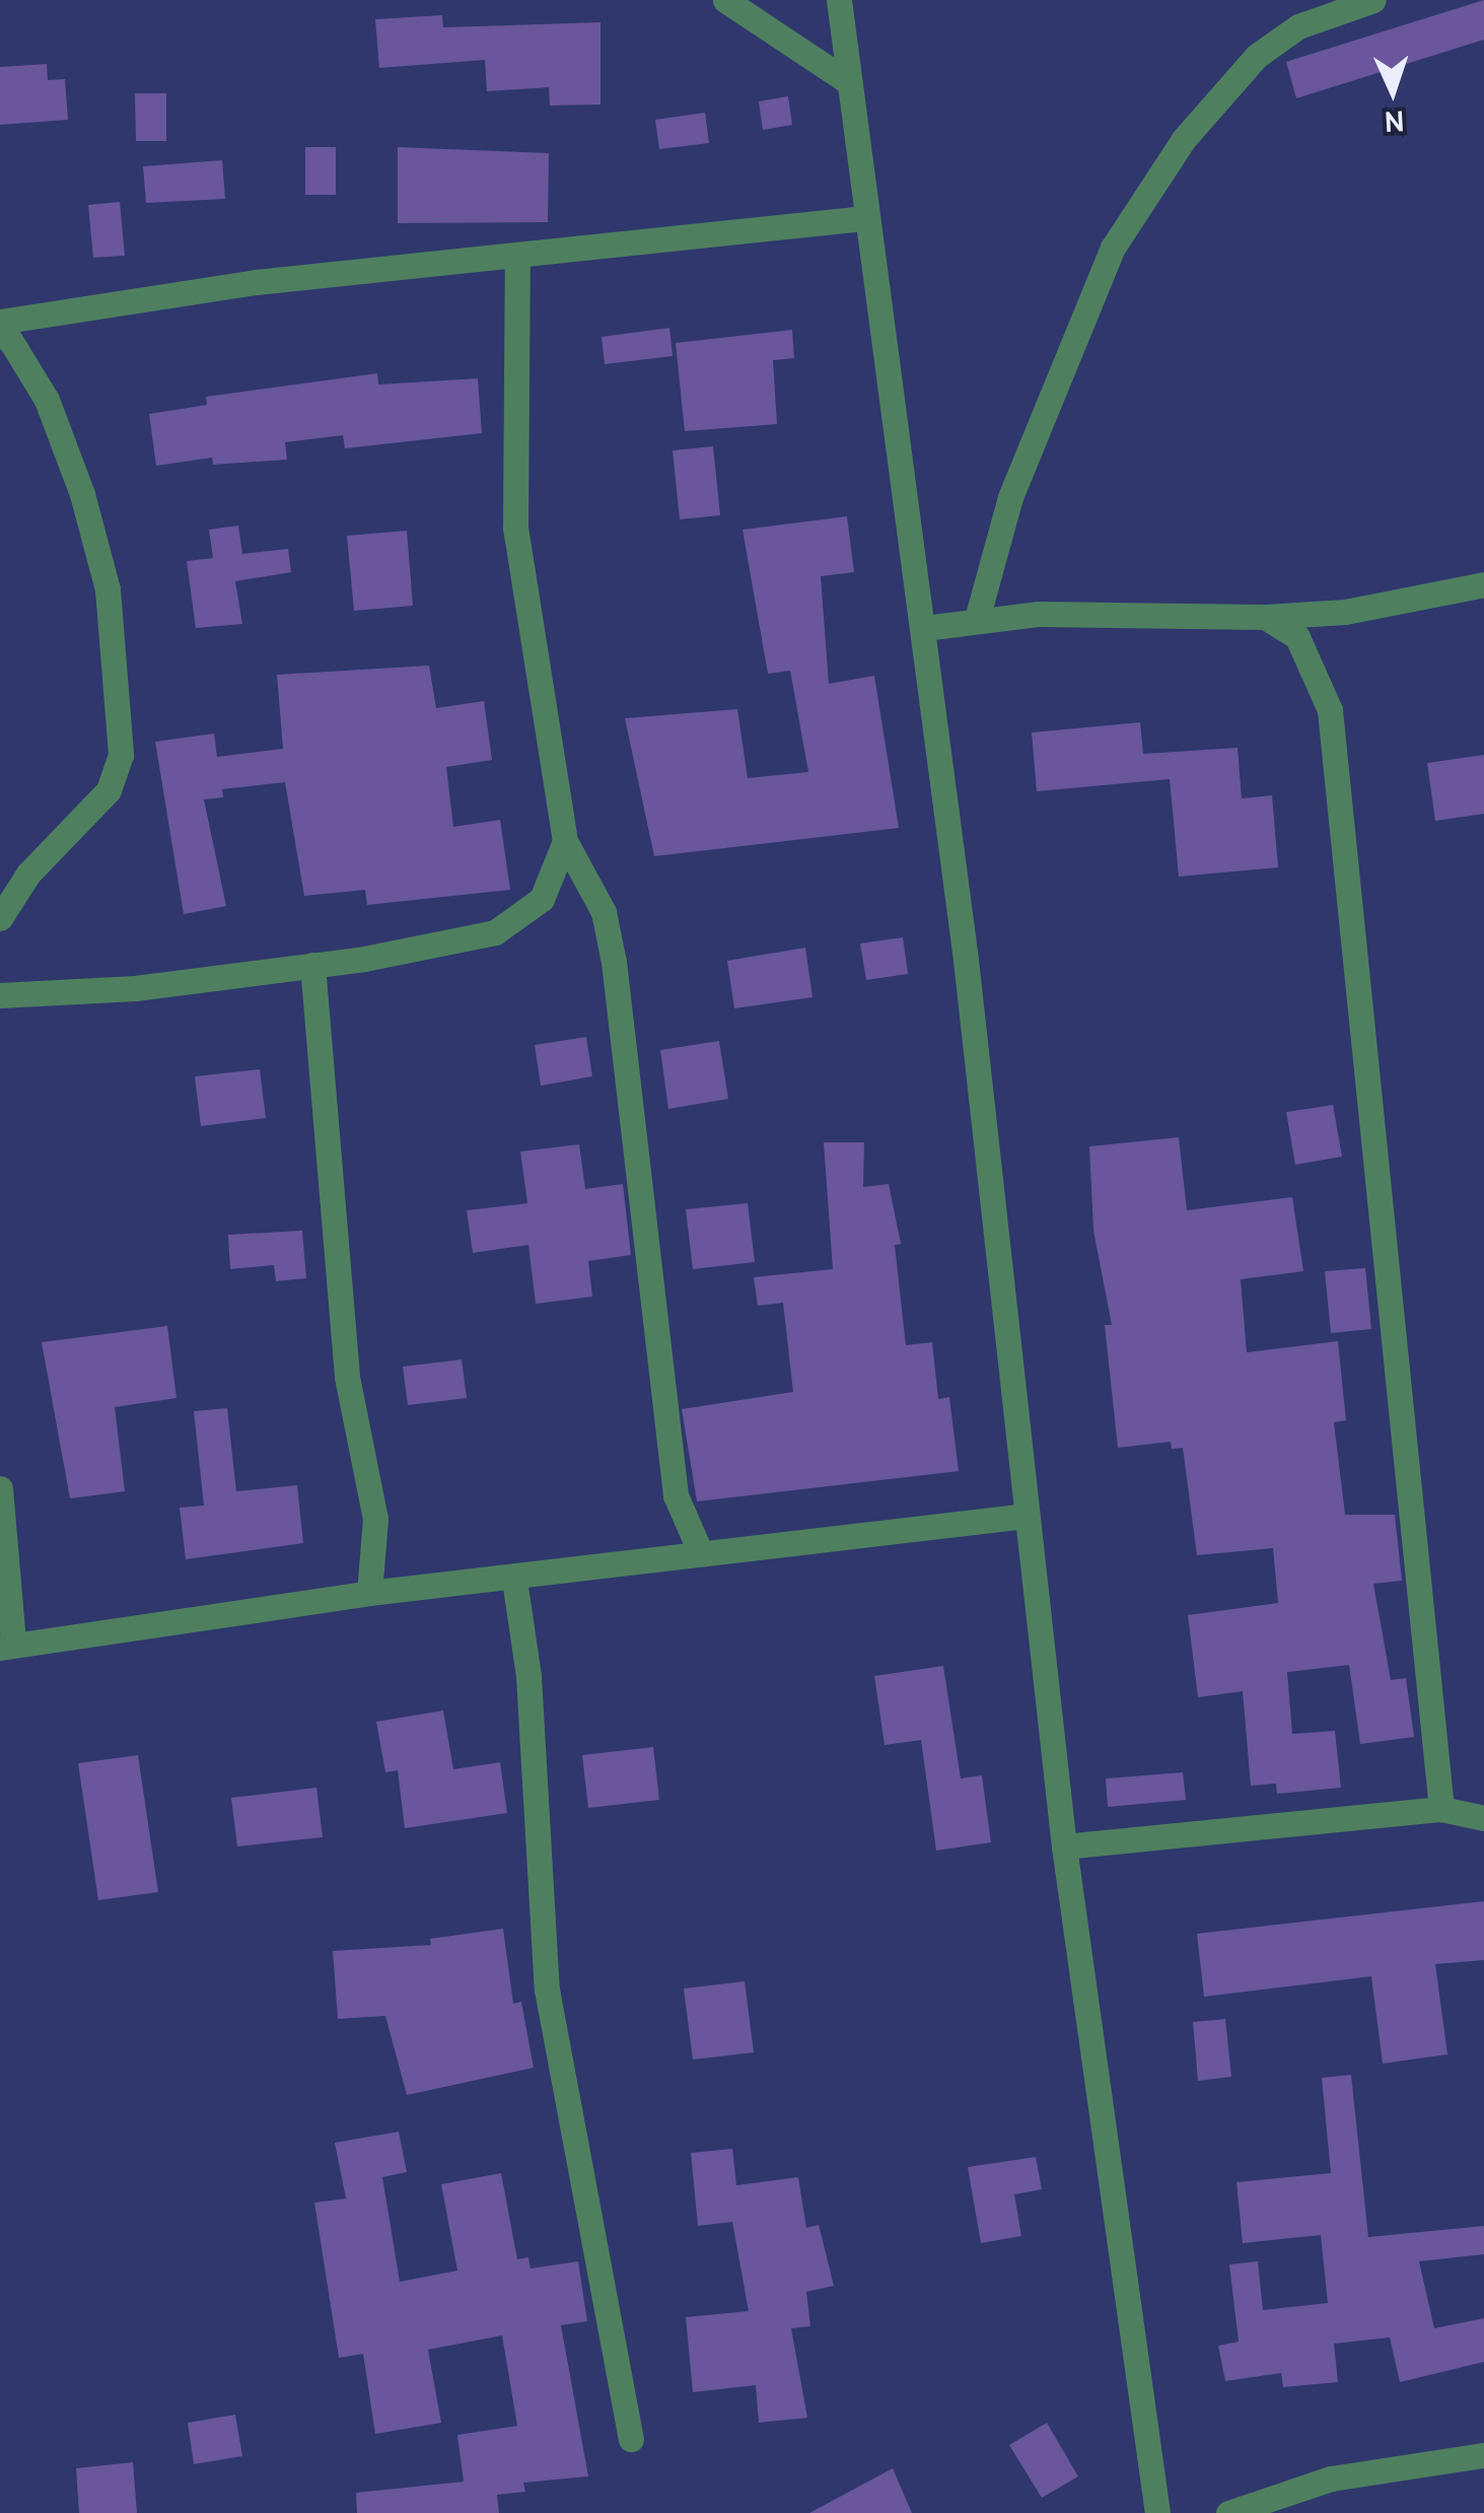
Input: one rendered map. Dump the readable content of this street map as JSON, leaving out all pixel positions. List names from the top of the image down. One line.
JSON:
{"north":"bottom"}
